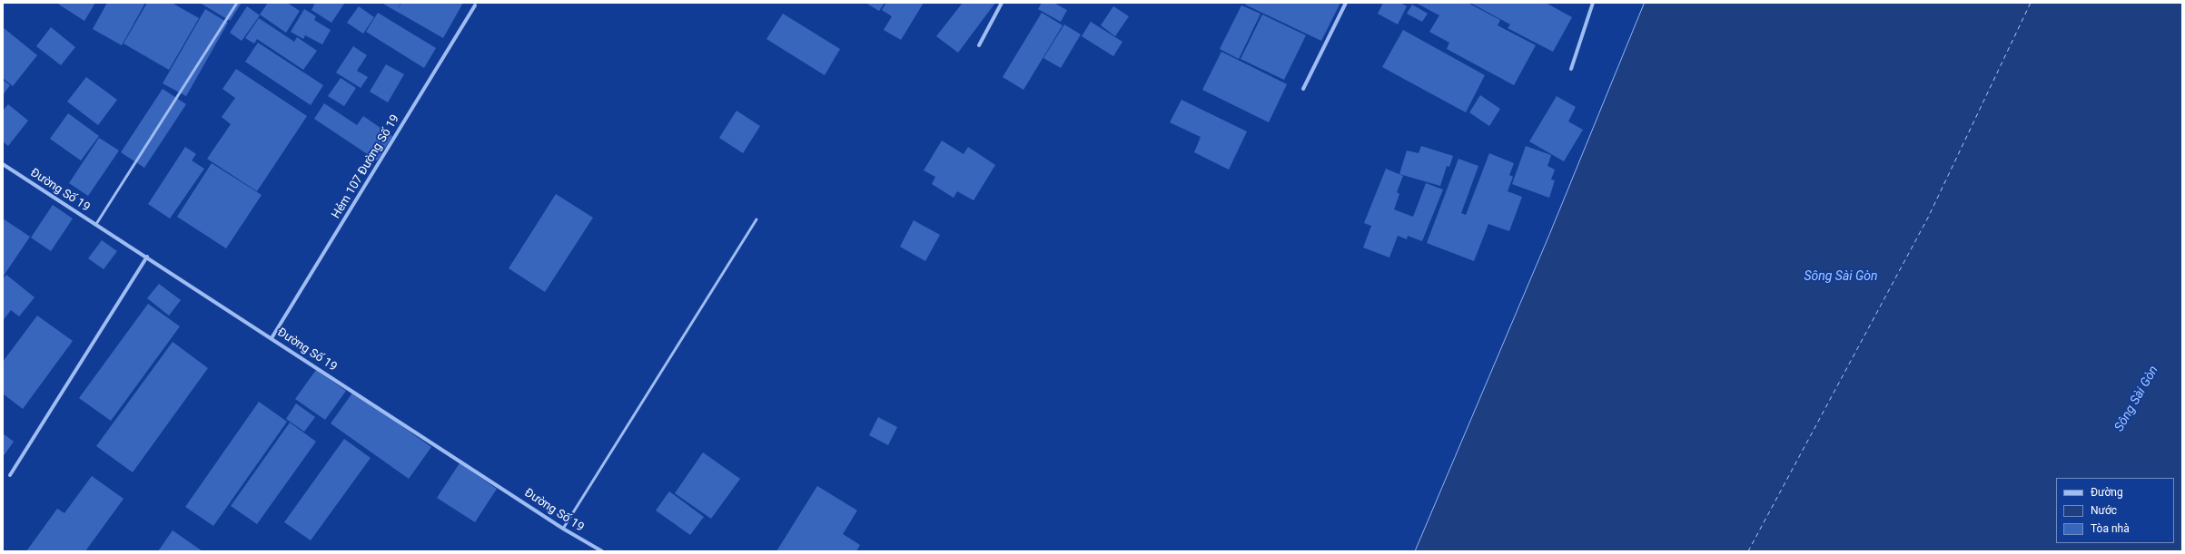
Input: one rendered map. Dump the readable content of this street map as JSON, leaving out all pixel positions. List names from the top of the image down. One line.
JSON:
{"streets":{"street":["Hẻm 107 Đường Số 19","Đường Số 19"]},"crossings":[["Hẻm 107 Đường Số 19","Đường Số 19"]],"water":["Sông Sài Gòn"],"legend":["Đường","Nước","Tòa nhà"]}
